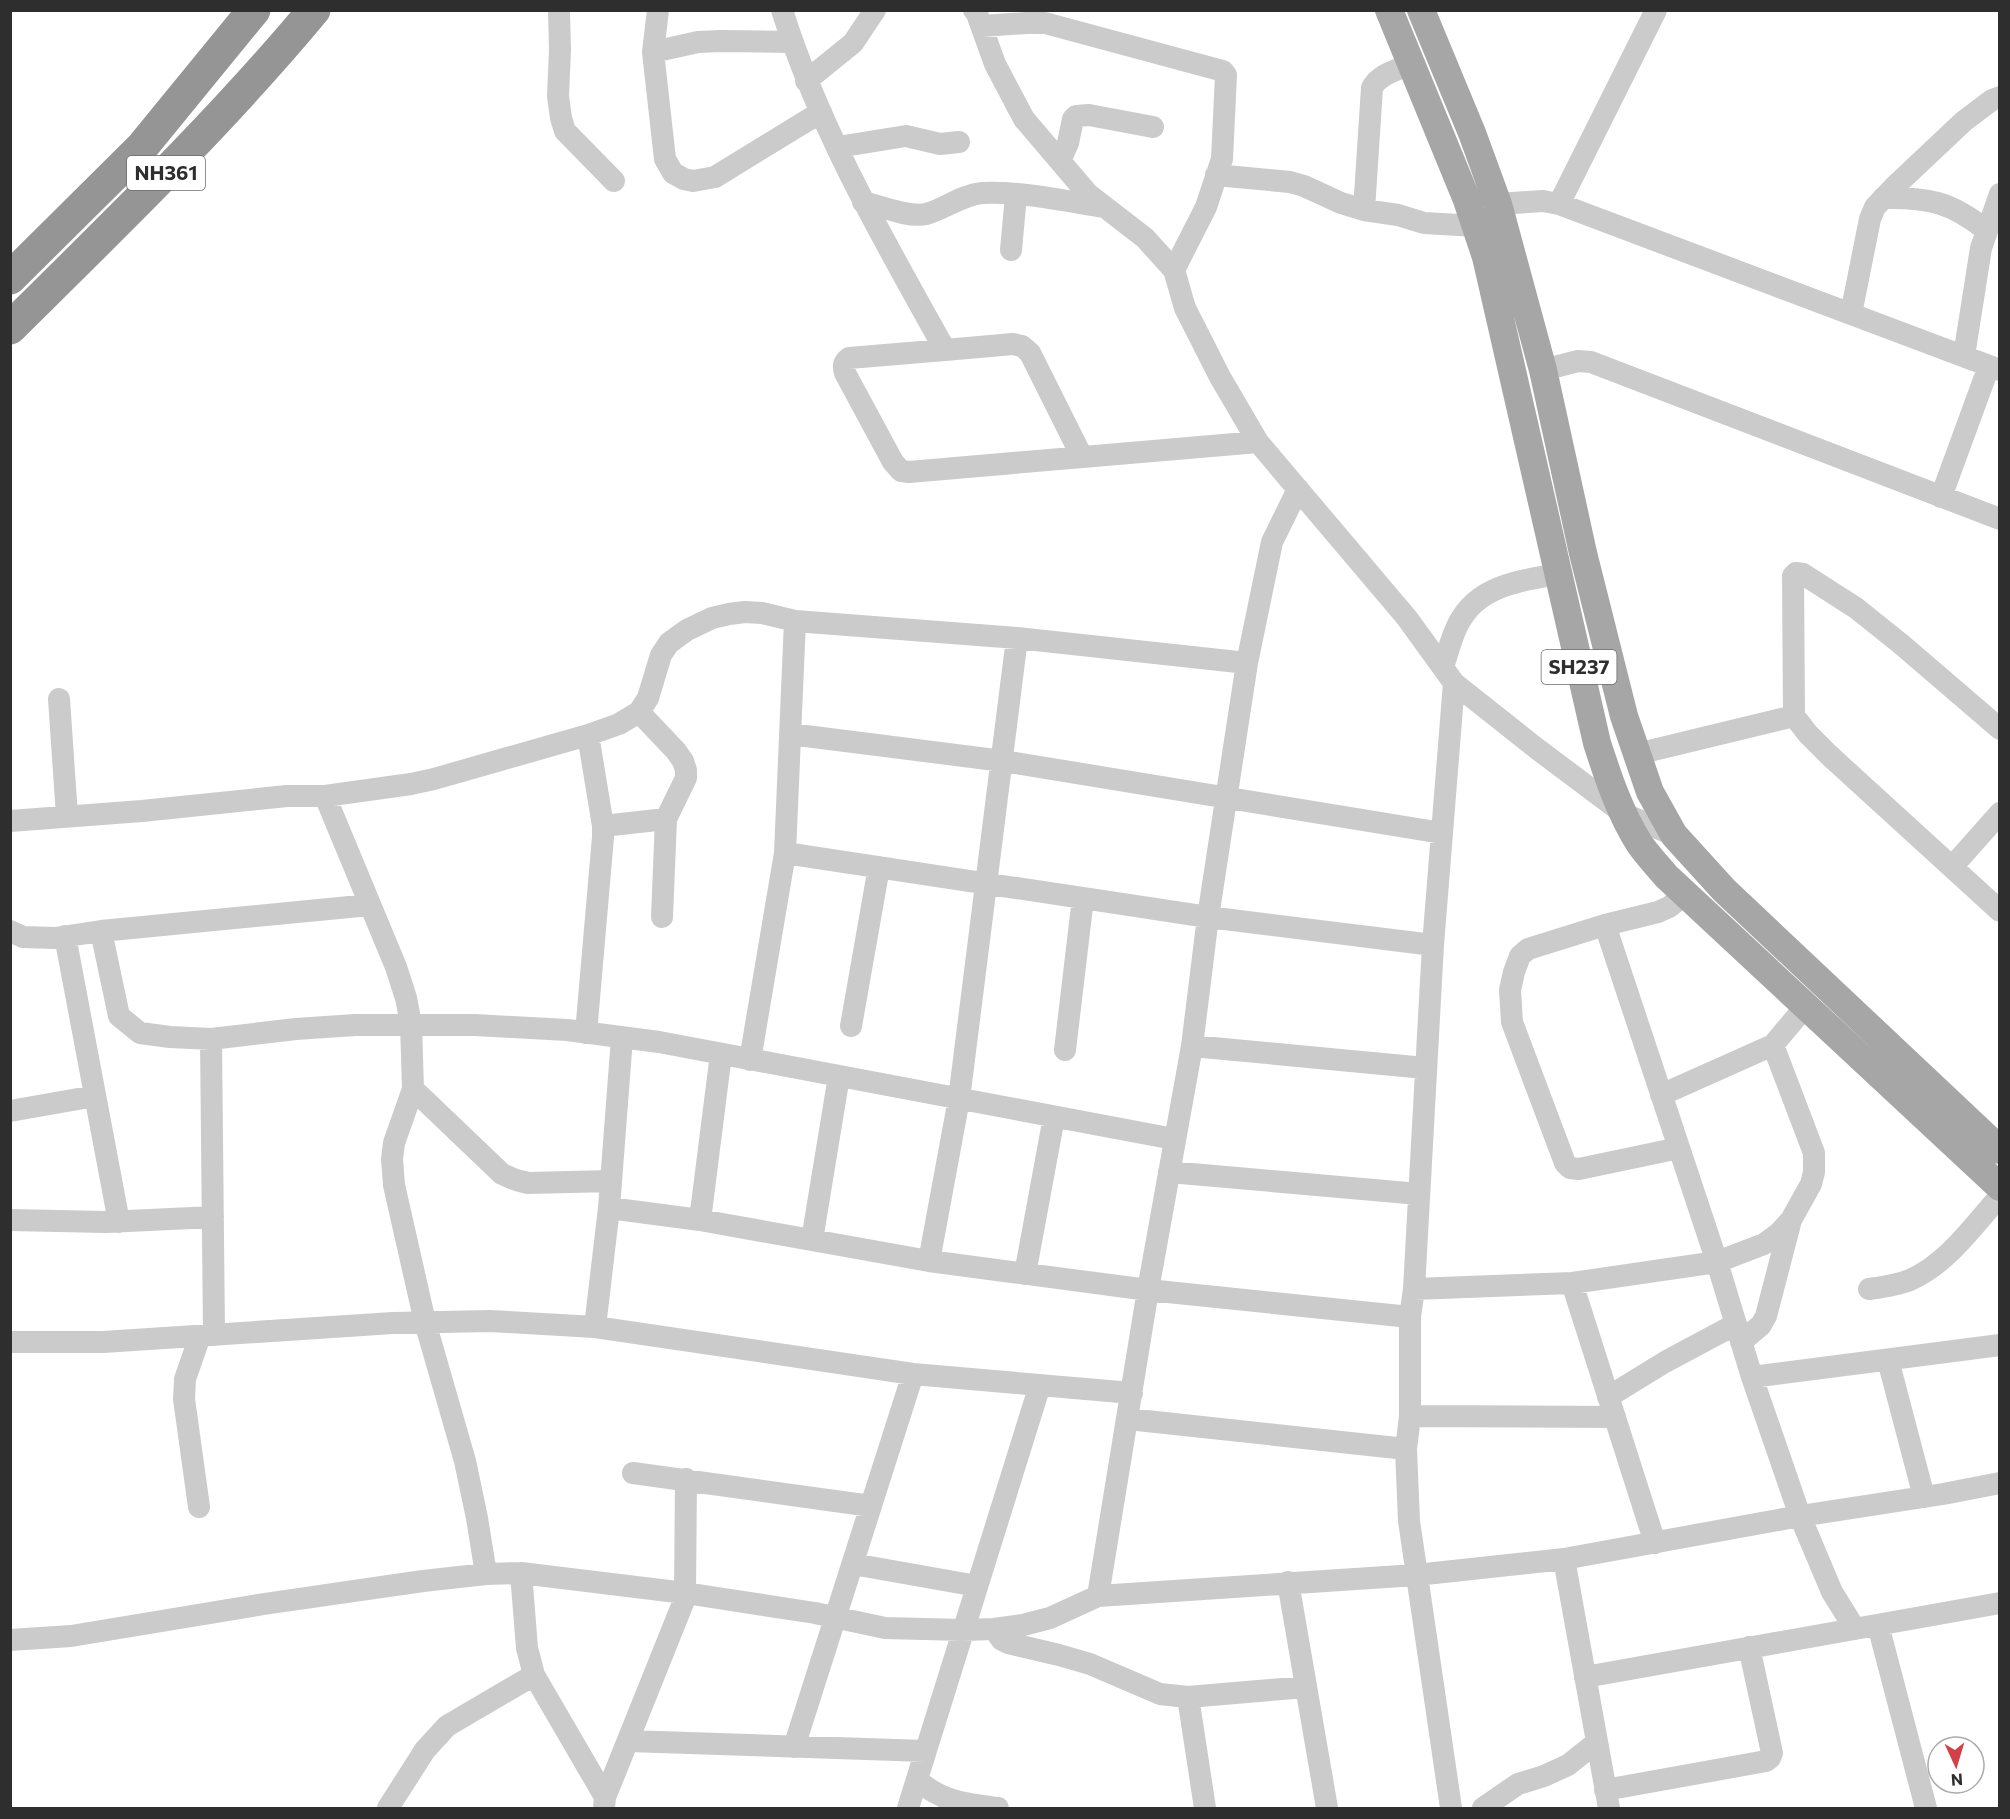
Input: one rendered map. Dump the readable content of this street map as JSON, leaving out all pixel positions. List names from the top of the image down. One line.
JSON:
{"streets":{"highway":["NH361"],"main road":["SH237"]},"north":"bottom"}
